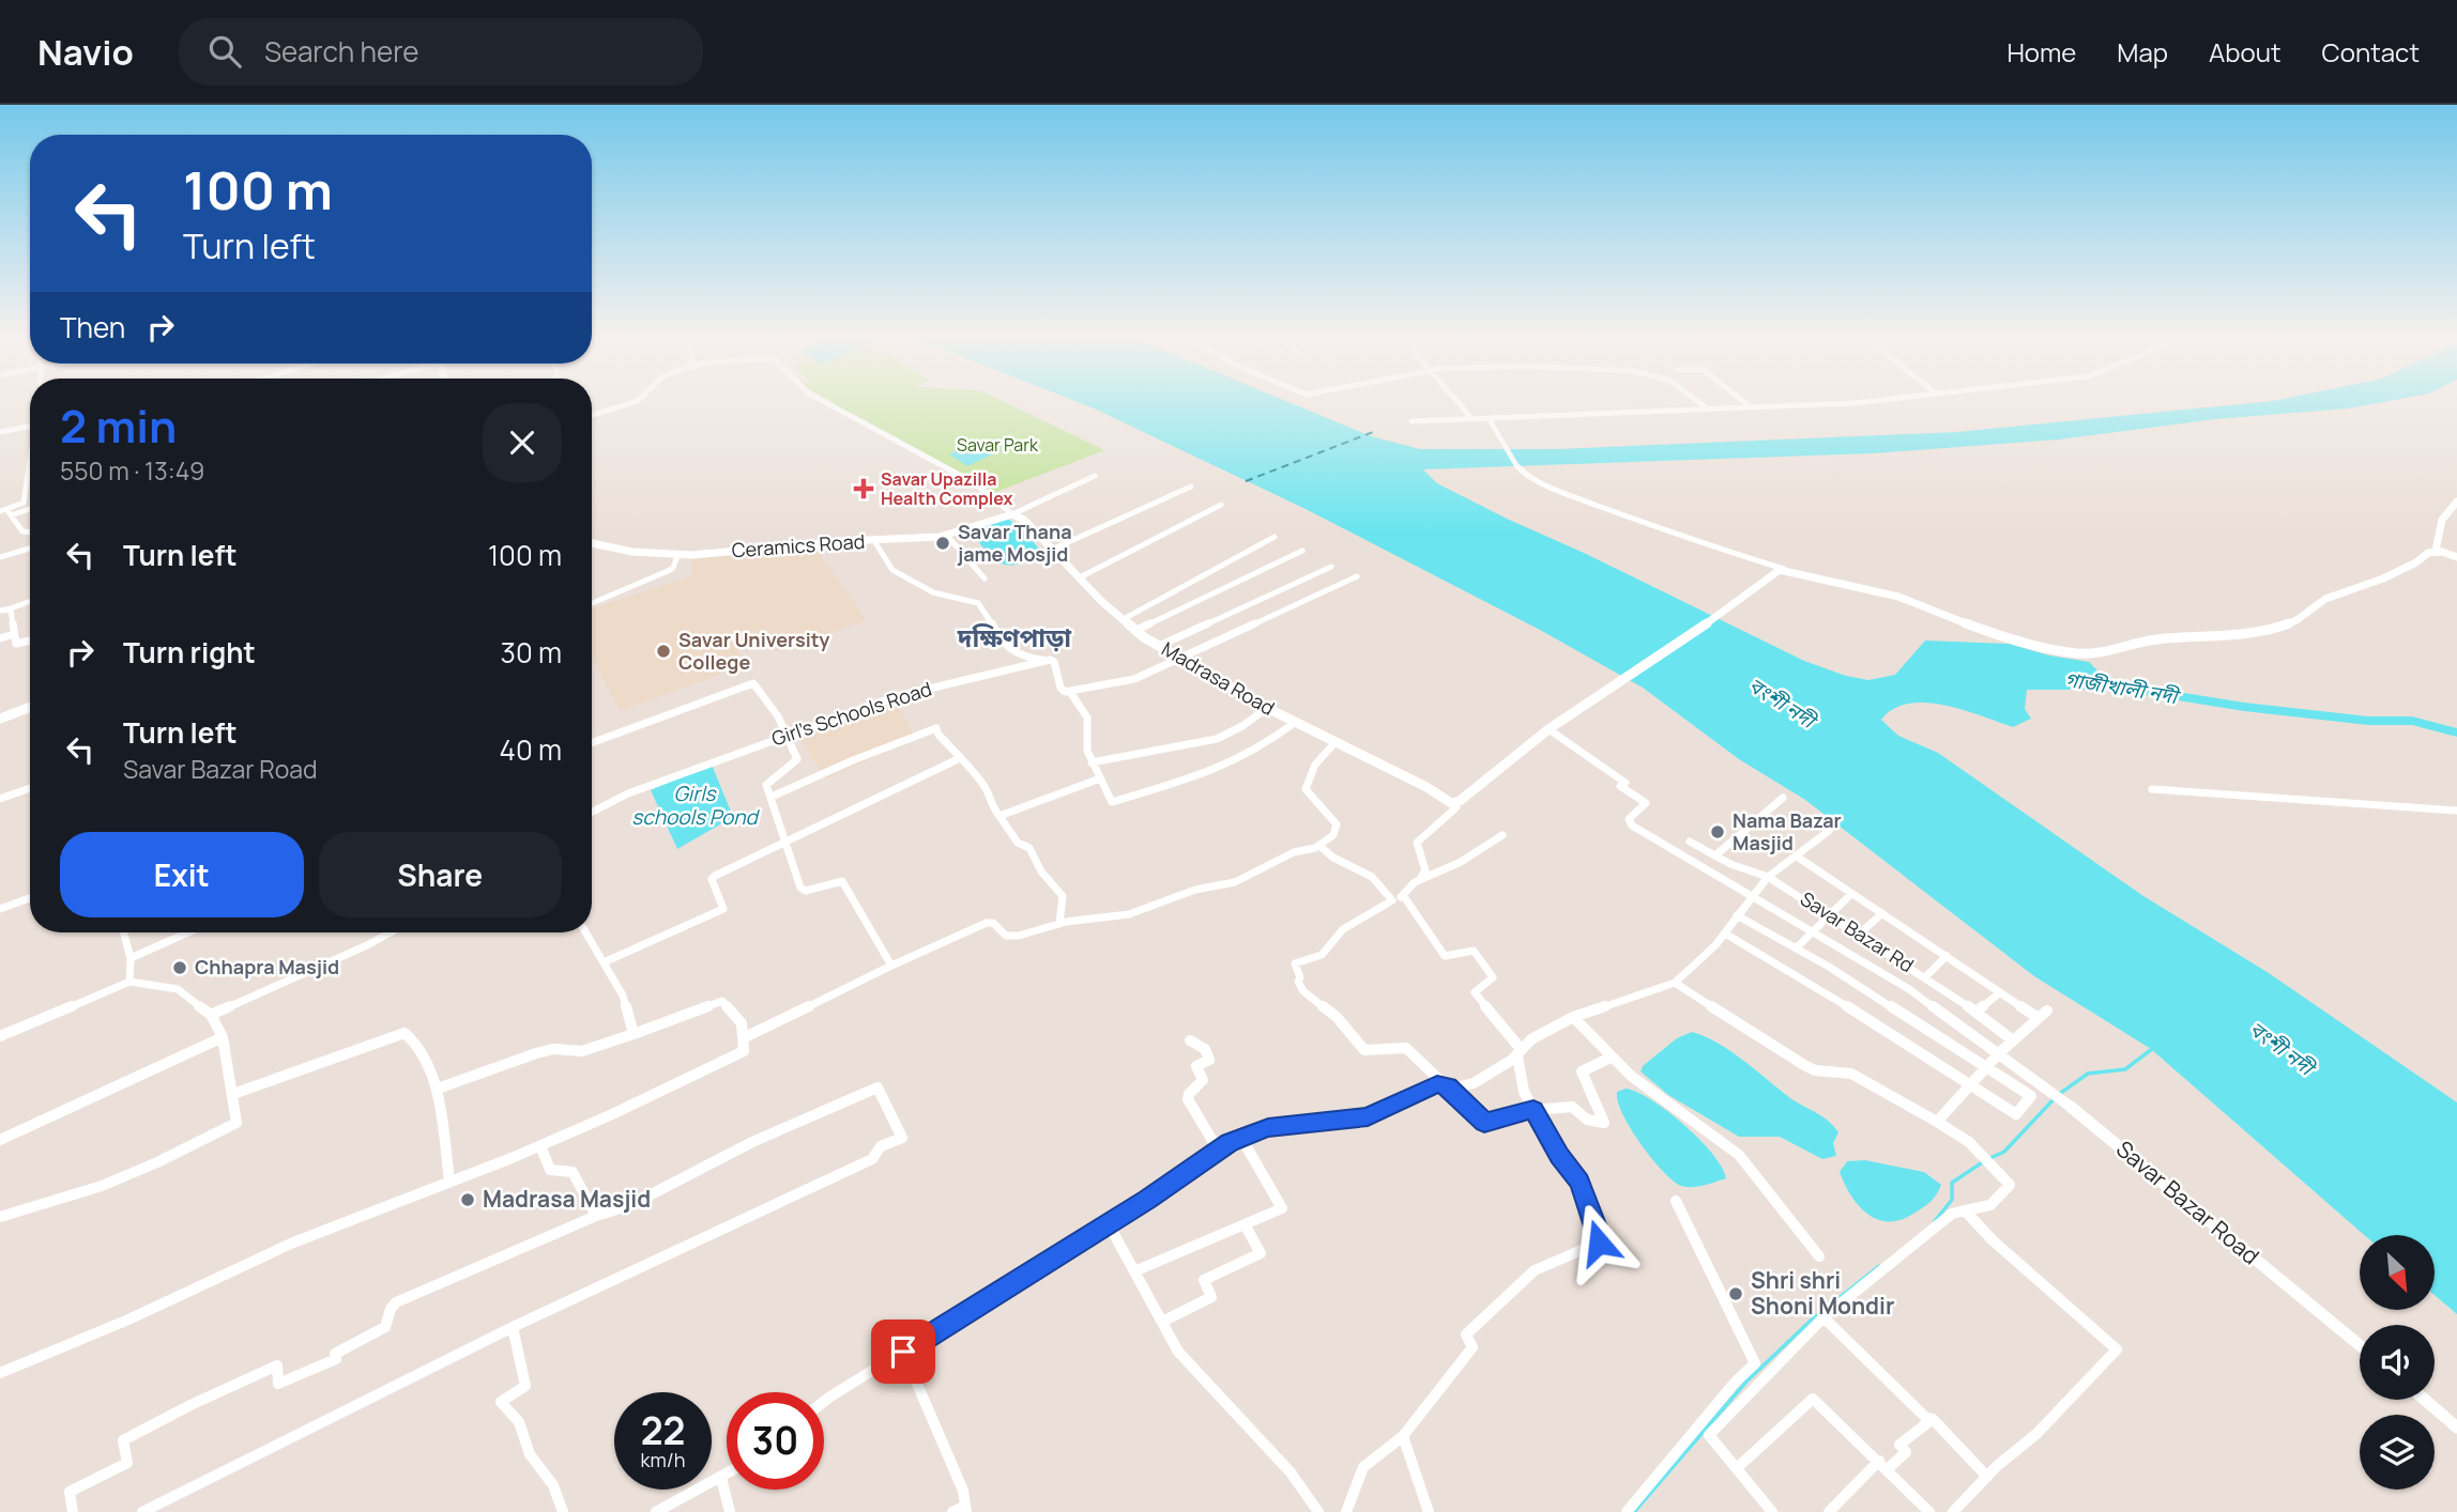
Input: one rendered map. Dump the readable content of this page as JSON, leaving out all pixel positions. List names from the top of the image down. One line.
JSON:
{"streets":{"street":["Ceramics Road","Madrasa Road","Girl's Schools Road","Savar Bazar Rd","Savar Bazar Road"]},"crossings":[["Ceramics Road","Madrasa Road"]],"districts":["দক্ষিণপাড়া"],"water":["গাজীখালী নদী","বংশী নদী","Girls schools Pond"],"parks":["Savar Park"],"places":{"health":["Savar Upazilla Health Complex"],"other":["Savar Thana jame Mosjid","Savar University College","Nama Bazar Masjid","Chhapra Masjid","Madrasa Masjid","Shri shri Shoni Mondir"]},"north":"bottom right","page":{"header":"Navio","search":"Search here","nav":["Home","Map","About","Contact"],"turn":["100 m","Turn left"],"then":"Then","heading":["2 min","550 m · 13:49"],"list":[{"name":"Turn left","value":"100 m"},{"name":"Turn right","value":"30 m"},{"name":"Turn left","note":"Savar Bazar Road","value":"40 m"}],"buttons":["Exit","Share"],"speed":"22 km/h","limit":"30"}}
